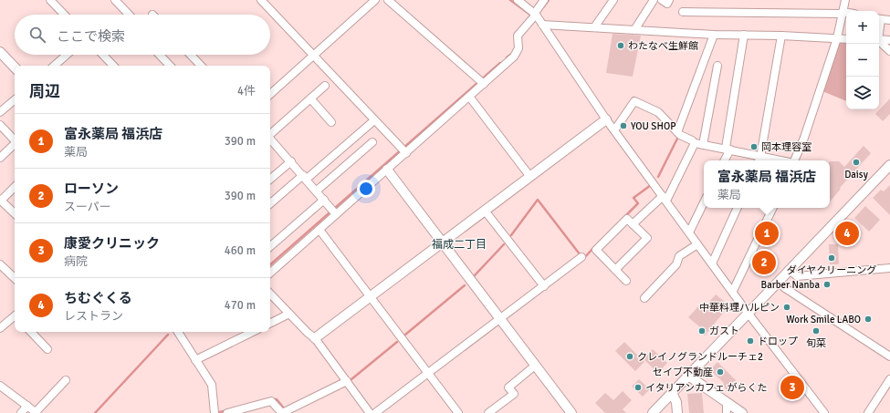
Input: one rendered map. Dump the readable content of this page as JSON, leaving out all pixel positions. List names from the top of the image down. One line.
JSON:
{"districts":["福成二丁目"],"places":["わたなべ生鮮館","YOU SHOP","岡本理容室","Daisy","ダイヤクリーニング","Barber Nanba","中華料理ハルピン","Work Smile LABO","ガスト","旬菜","ドロップ","クレイノグランドルーチェ2","セイブ不動産","イタリアンカフェ がらくた"],"page":{"map_buttons":["+","−"],"search":"ここで検索","heading":["周辺","4件"],"list":[{"mark":"1","name":"富永薬局 福浜店","note":"薬局","value":"390 m"},{"mark":"2","name":"ローソン","note":"スーパー","value":"390 m"},{"mark":"3","name":"康愛クリニック","note":"病院","value":"460 m"},{"mark":"4","name":"ちむぐくる","note":"レストラン","value":"470 m"}],"popup":["富永薬局 福浜店","薬局"],"pins":["1","4","2","3"]}}
